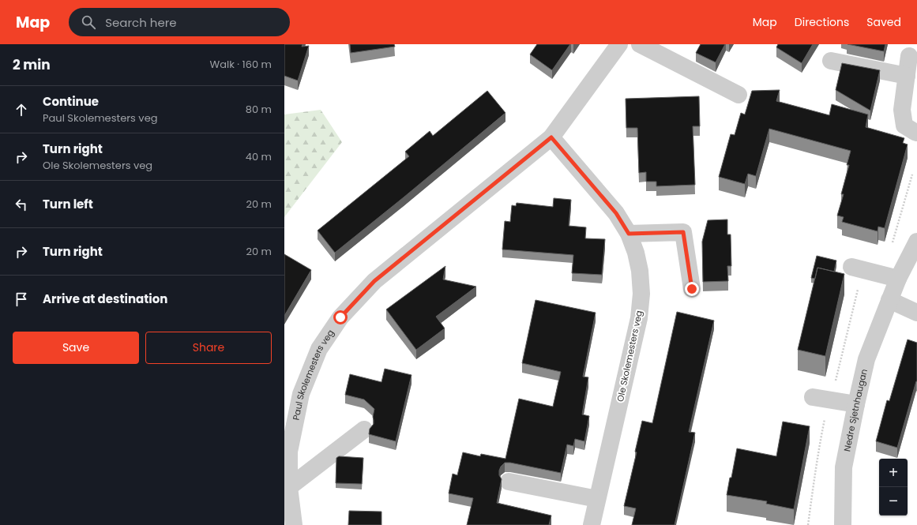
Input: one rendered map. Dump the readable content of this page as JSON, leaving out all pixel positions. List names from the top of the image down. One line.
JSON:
{"streets":{"street":["Ole Skolemesters veg","Paul Skolemesters veg","Nedre Sjetnhaugan"]},"crossings":[["Ole Skolemesters veg","Paul Skolemesters veg"]],"page":{"header":"Map","search":"Search here","nav":["Map","Directions","Saved"],"heading":["2 min","Walk · 160 m"],"list":[["Continue","Paul Skolemesters veg","80 m"],["Turn right","Ole Skolemesters veg","40 m"],["Turn left","20 m"],["Turn right","20 m"],"Arrive at destination"],"buttons":["Save","Share"],"map_buttons":["+","−"]}}
